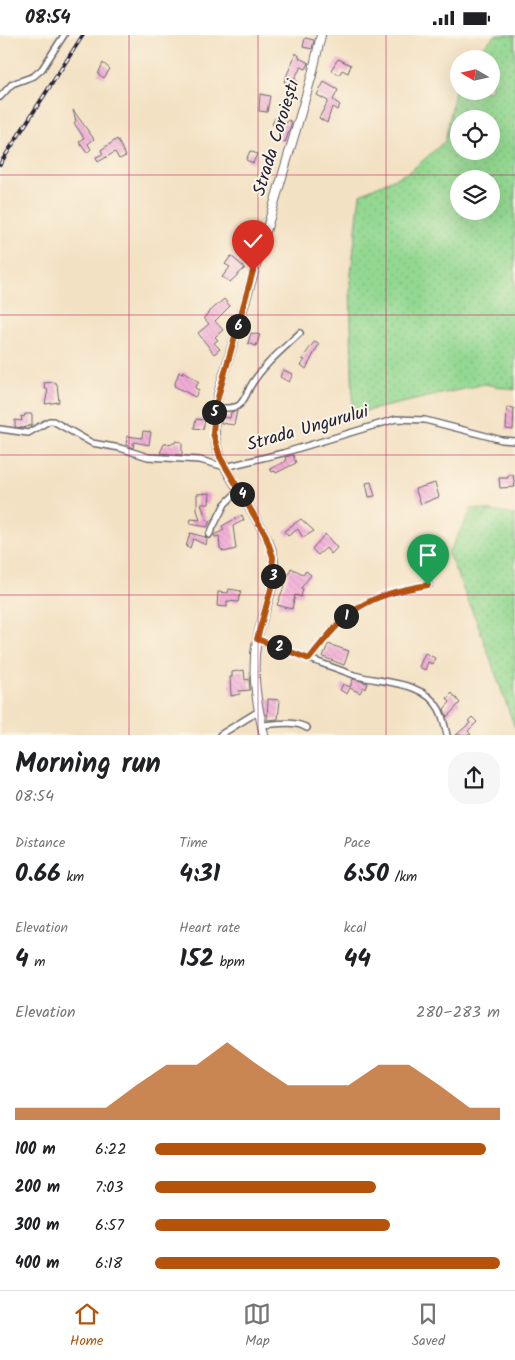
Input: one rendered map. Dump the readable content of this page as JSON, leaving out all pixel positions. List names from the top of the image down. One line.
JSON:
{"streets":{"main road":["Strada Coroiești"],"street":["Strada Ungurului"]},"crossings":[["Strada Coroiești","Strada Ungurului"]],"north":"left","page":{"status":"08:54","pins":["6","5","4","3","1","2"],"heading":["Morning run","08:54"],"stats":[["Distance","0.66 km"],["Time","4:31"],["Pace","6:50 /km"],["Elevation","4 m"],["Heart rate","152 bpm"],["kcal","44"]],"chart":["Elevation","280–283 m"],"list":[{"name":"100 m","note":"6:22"},{"name":"200 m","note":"7:03"},{"name":"300 m","note":"6:57"},{"name":"400 m","note":"6:18"}],"tabs":["Home","Map","Saved"]}}
